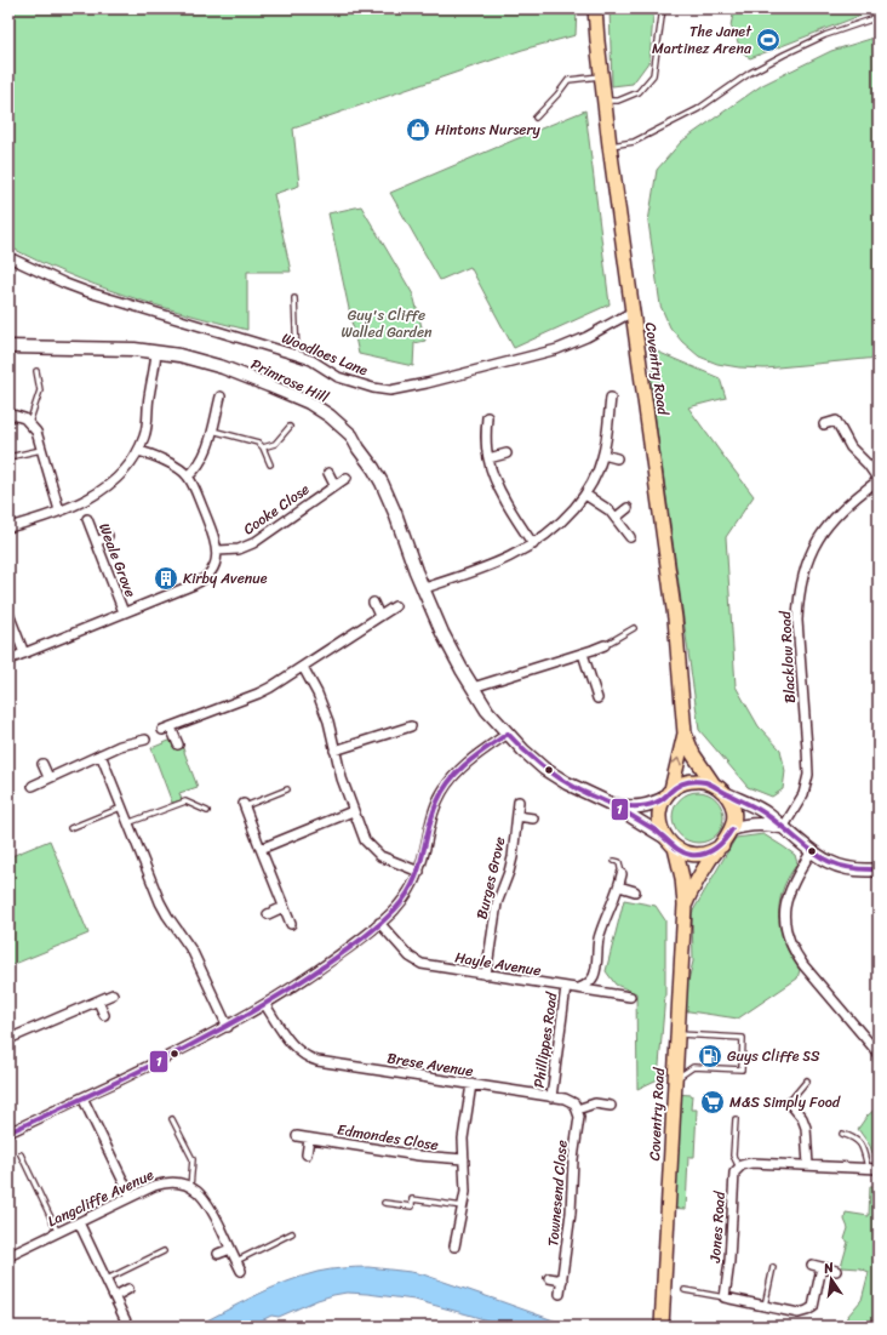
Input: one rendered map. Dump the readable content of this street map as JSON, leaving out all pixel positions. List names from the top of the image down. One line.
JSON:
{"streets":{"main road":["Coventry Road"],"street":["Woodloes Lane","Primrose Hill","Cooke Close","Weale Grove","Blacklow Road","Burges Grove","Hayle Avenue","Phillippes Road","Brese Avenue","Edmondes Close","Townesend Close","Langcliffe Avenue","Jones Road"]},"crossings":[["Woodloes Lane","Coventry Road"],["Coventry Road","Primrose Hill"],["Burges Grove","Hayle Avenue"],["Hayle Avenue","Phillippes Road"],["Phillippes Road","Brese Avenue"],["Brese Avenue","Townesend Close"]],"parks":["Guy's Cliffe Walled Garden"],"places":{"sports":["The Janet Martinez Arena"],"shop":["Hintons Nursery"],"building":["Kirby Avenue"],"fuel station":["Guys Cliffe SS"],"supermarket":["M&S Simply Food"]},"lines":["transit line 1"],"north":"top"}
